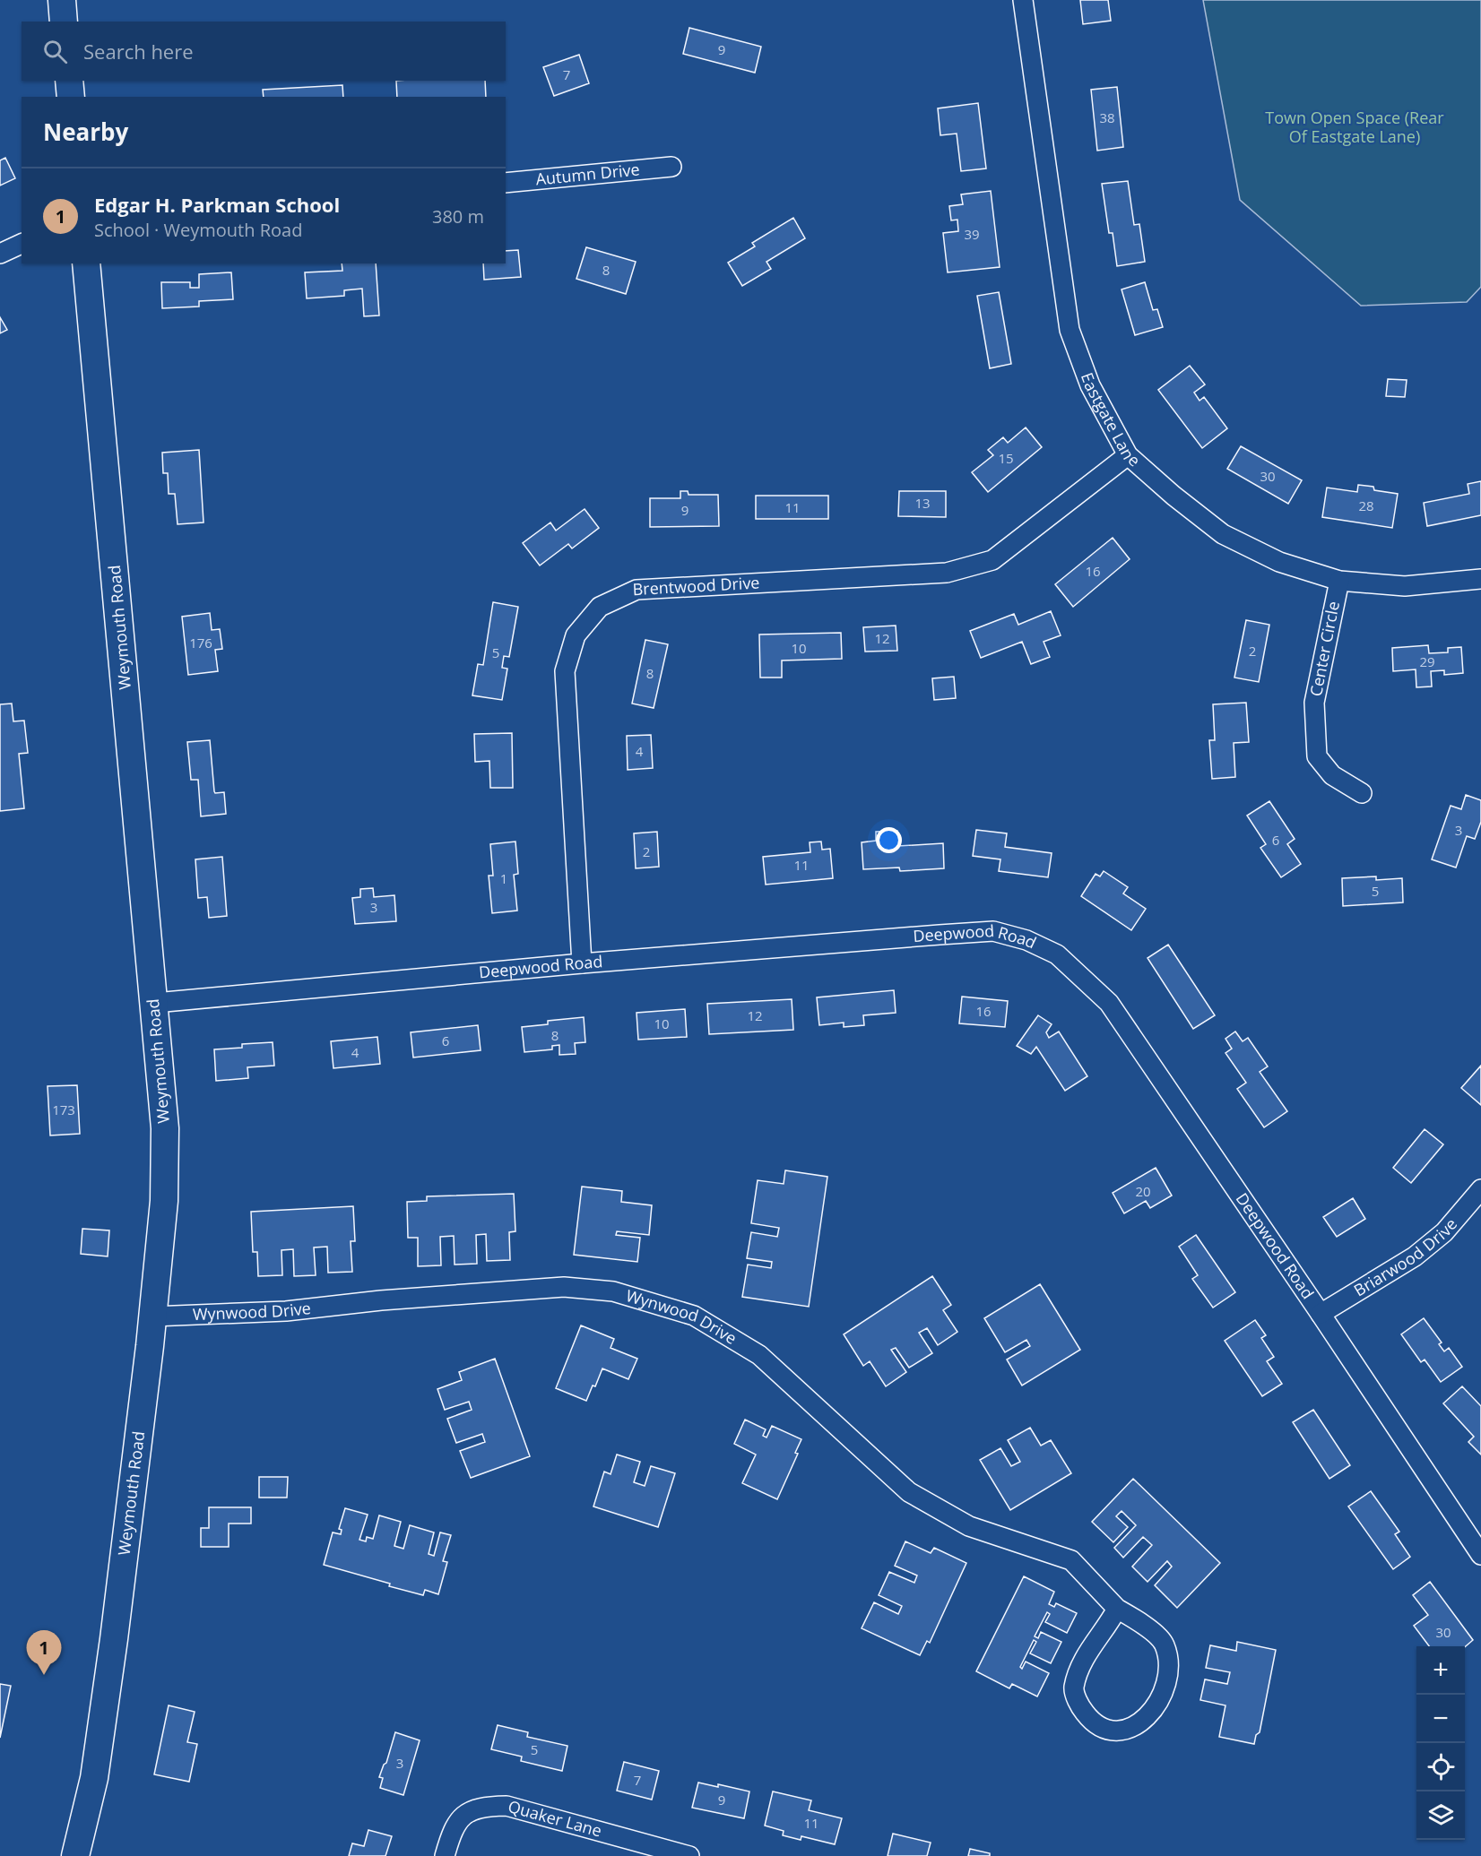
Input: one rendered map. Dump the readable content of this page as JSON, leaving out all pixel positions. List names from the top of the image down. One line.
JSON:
{"streets":{"street":["Autumn Drive","Eastgate Lane","Brentwood Drive","Weymouth Road","Center Circle","Deepwood Road","Briarwood Drive","Wynwood Drive","Quaker Lane"]},"crossings":[["Eastgate Lane","Brentwood Drive"],["Eastgate Lane","Center Circle"],["Brentwood Drive","Deepwood Road"],["Weymouth Road","Deepwood Road"],["Weymouth Road","Wynwood Drive"],["Deepwood Road","Briarwood Drive"]],"parks":["Town Open Space (Rear Of Eastgate Lane)"],"house_numbers":["9","7","38","39","8","15","30","13","28","11","9","16","12","176","10","2","5","29","8","4","3","6","2","11","1","5","3","16","12","10","8","6","4","173","20","30","5","3","7","9","11"],"page":{"search":"Search here","heading":"Nearby","list":[{"mark":"1","name":"Edgar H. Parkman School","note":"School · Weymouth Road","value":"380 m"}],"pins":"1","map_buttons":["+","−"]}}
